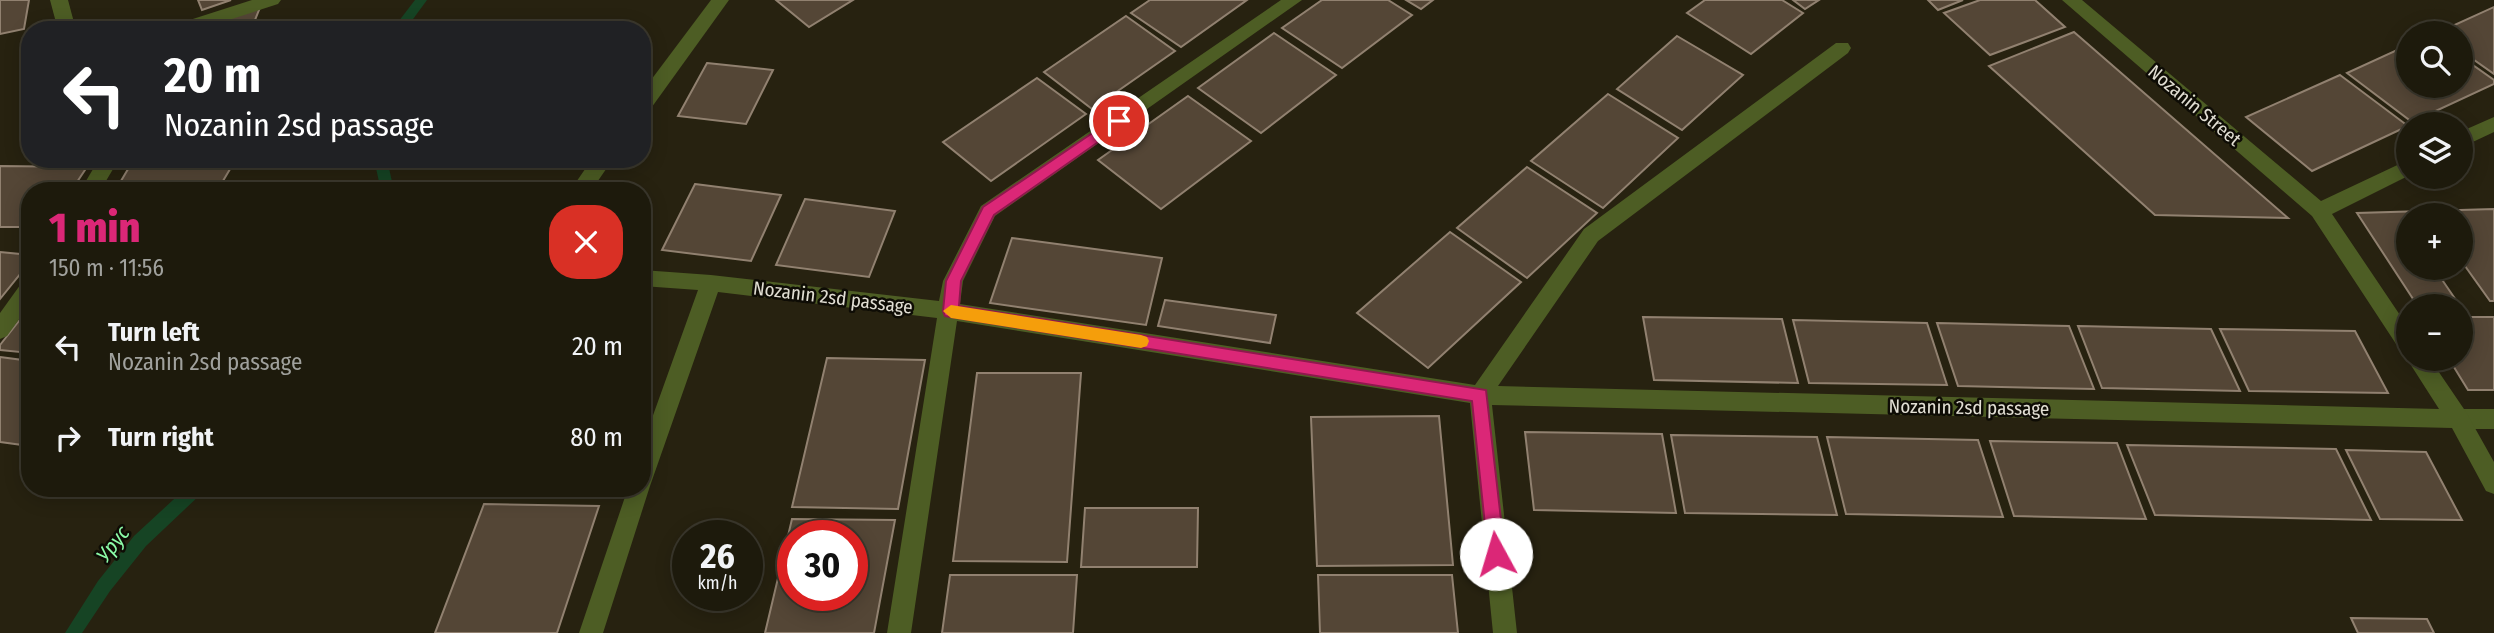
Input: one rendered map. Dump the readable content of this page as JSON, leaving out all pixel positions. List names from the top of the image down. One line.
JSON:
{"streets":{"street":["Nozanin Street","Nozanin 2sd passage"]},"water":["Урус"],"page":{"map_buttons":["+","−"],"turn":["20 m","Nozanin 2sd passage"],"heading":["1 min","150 m · 11:56"],"list":[{"name":"Turn left","note":"Nozanin 2sd passage","value":"20 m"},{"name":"Turn right","value":"80 m"}],"speed":"26 km/h","limit":"30"}}
